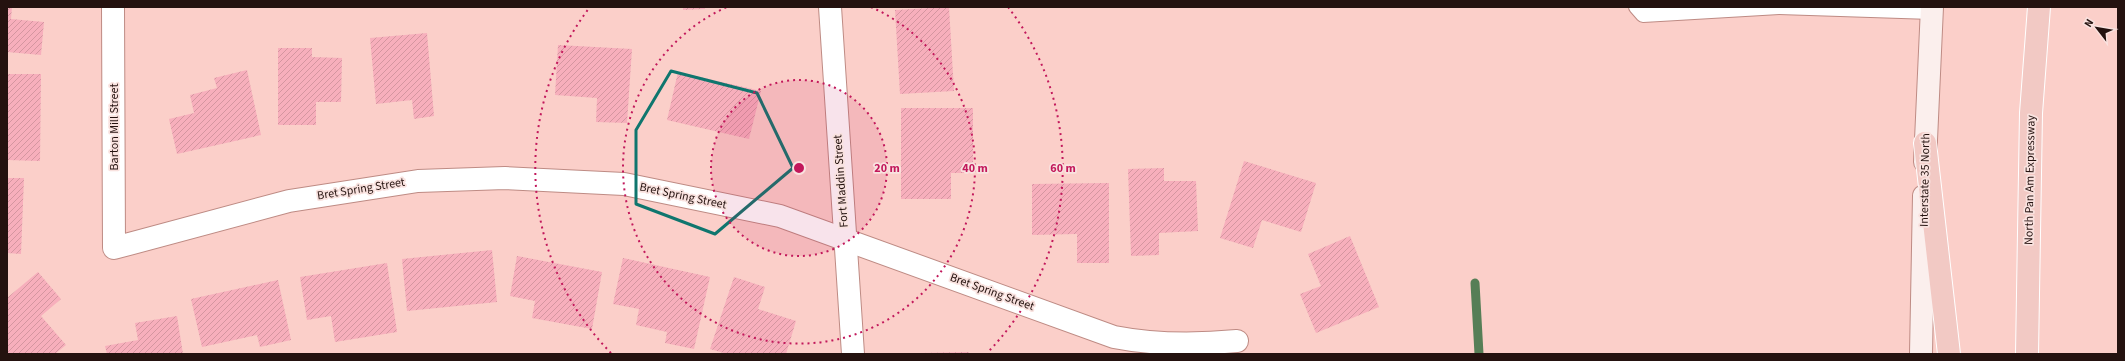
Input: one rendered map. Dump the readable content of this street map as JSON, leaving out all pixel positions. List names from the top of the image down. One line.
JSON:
{"streets":{"highway":["North Pan Am Expressway"],"main road":["Interstate 35 North"],"street":["Barton Mill Street","Fort Maddin Street","Bret Spring Street"]},"crossings":[["Barton Mill Street","Bret Spring Street"],["Fort Maddin Street","Bret Spring Street"]],"north":"top left","rings":["20 m","40 m","60 m"]}
